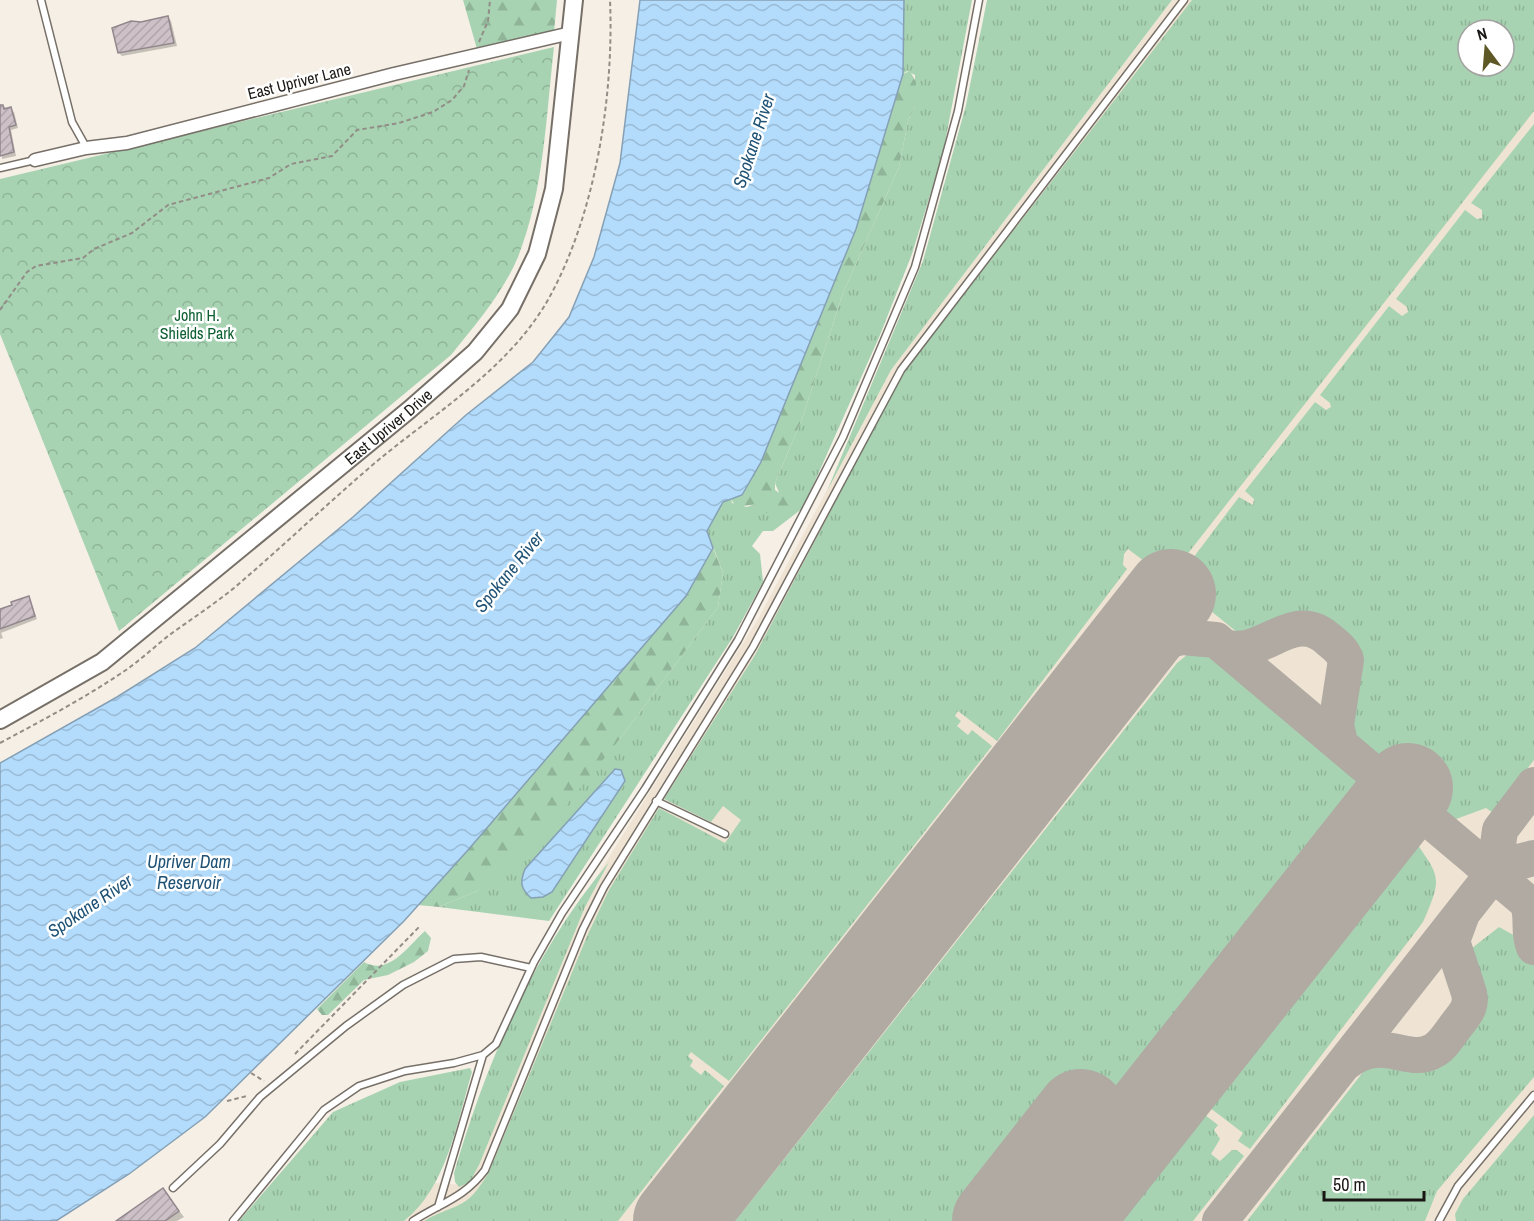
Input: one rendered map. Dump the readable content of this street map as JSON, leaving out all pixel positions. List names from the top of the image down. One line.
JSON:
{"streets":{"main road":["East Upriver Drive"],"street":["East Upriver Lane"]},"crossings":[["East Upriver Lane","East Upriver Drive"]],"water":["Spokane River","Upriver Dam Reservoir"],"parks":["John H. Shields Park"],"scale_bar":"50 m","north":"top"}
